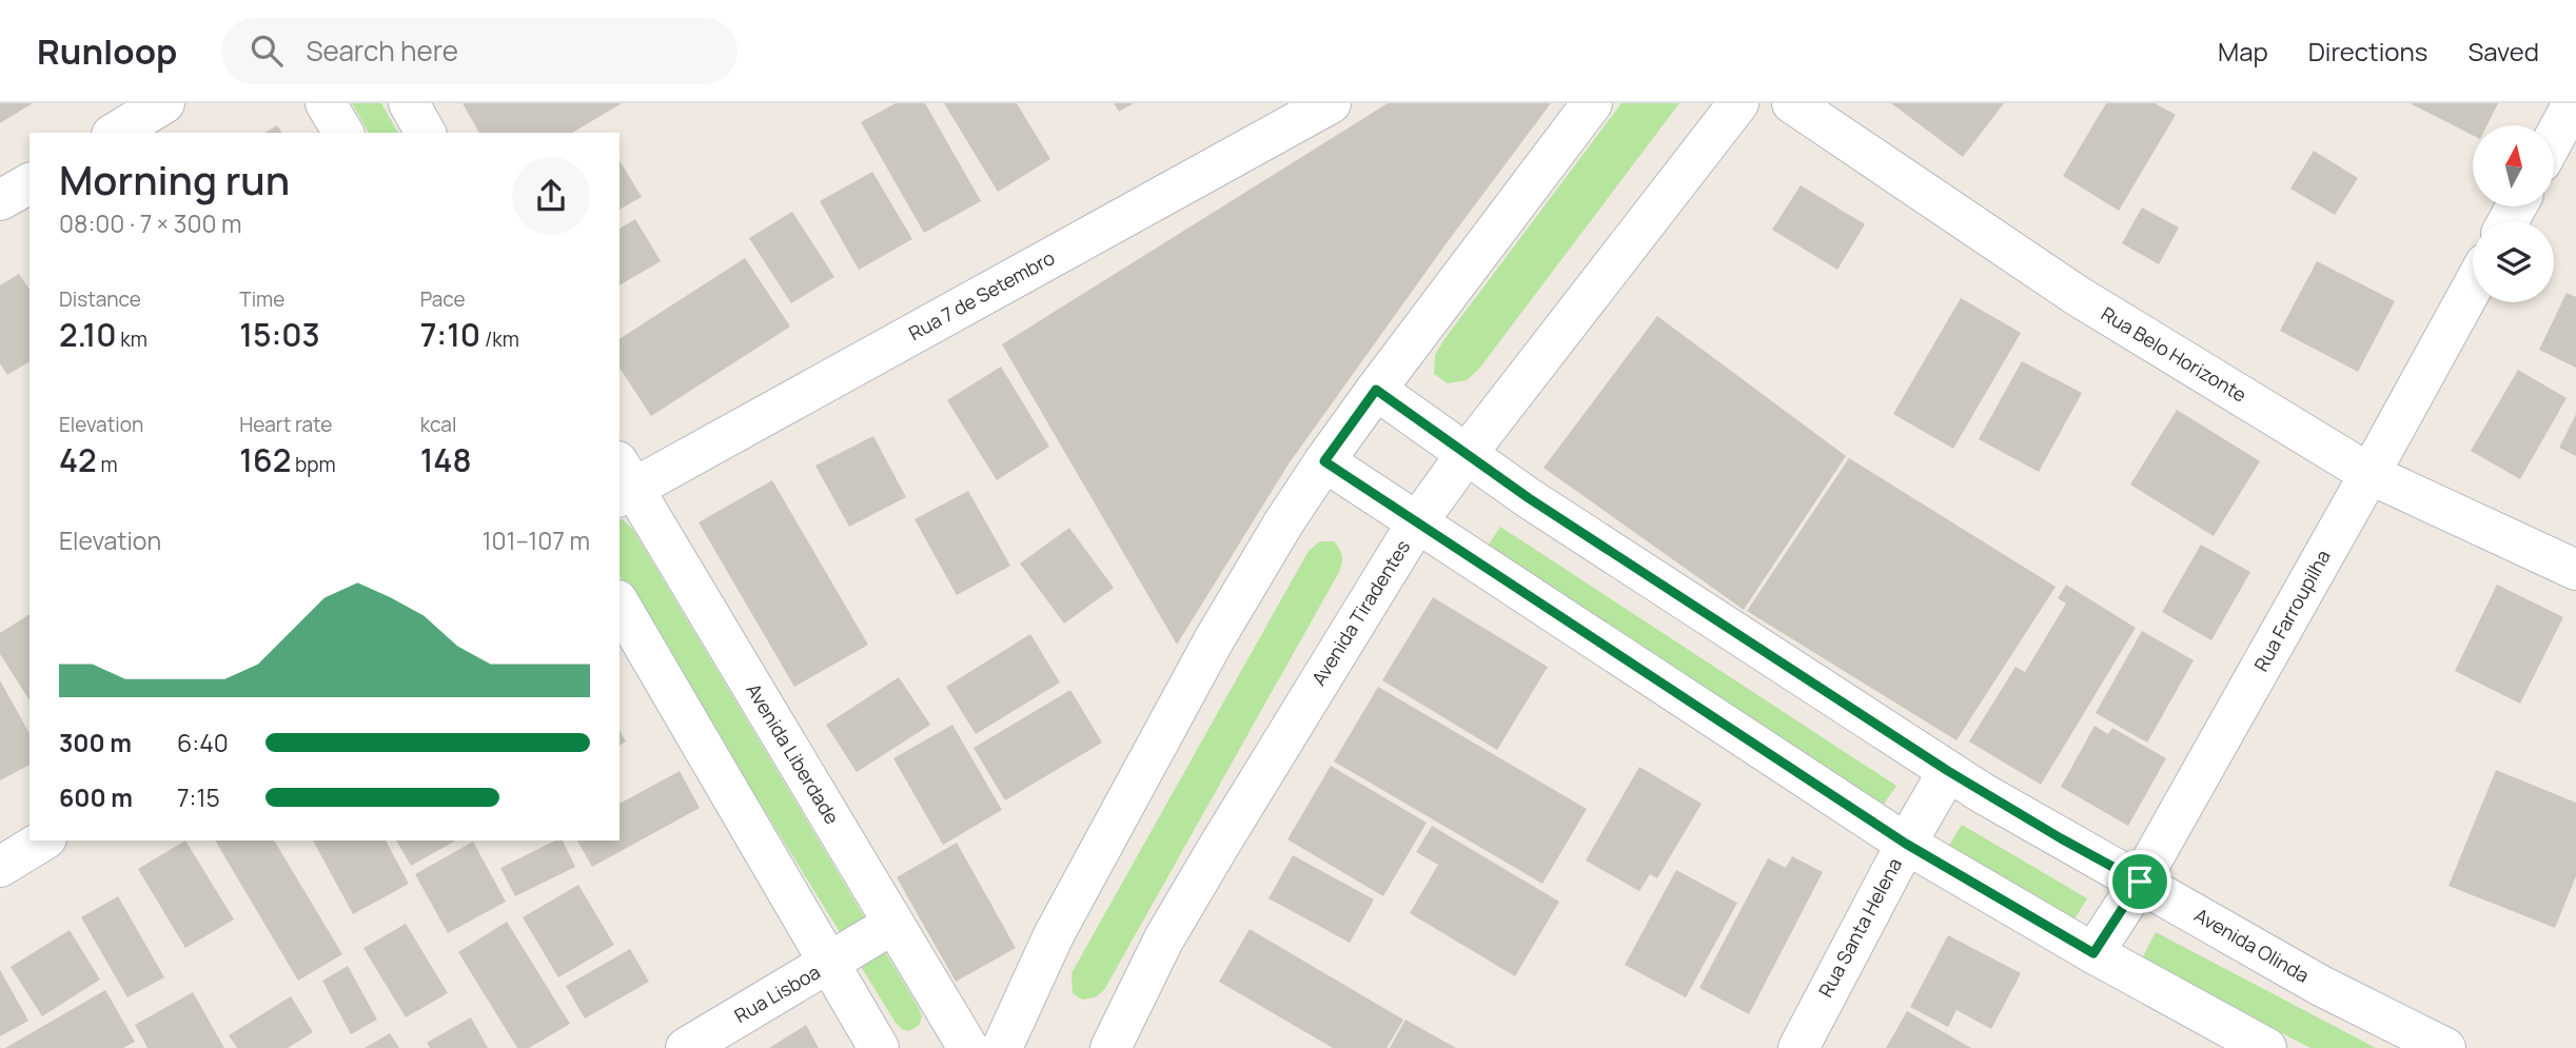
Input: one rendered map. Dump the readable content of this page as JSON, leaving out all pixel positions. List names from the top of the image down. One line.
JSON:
{"streets":{"street":["Rua 7 de Setembro","Rua Belo Horizonte","Rua Farroupilha","Avenida Tiradentes","Avenida Liberdade","Rua Santa Helena","Avenida Olinda","Rua Lisboa"]},"crossings":[["Rua 7 de Setembro","Avenida Liberdade"],["Rua Belo Horizonte","Rua Farroupilha"],["Rua Farroupilha","Avenida Olinda"],["Avenida Tiradentes","Avenida Olinda"],["Avenida Liberdade","Rua Lisboa"],["Rua Santa Helena","Avenida Olinda"]],"north":"top","page":{"header":"Runloop","search":"Search here","nav":["Map","Directions","Saved"],"heading":["Morning run","08:00 · 7 × 300 m"],"stats":[["Distance","2.10 km"],["Time","15:03"],["Pace","7:10 /km"],["Elevation","42 m"],["Heart rate","162 bpm"],["kcal","148"]],"chart":["Elevation","101–107 m"],"list":[{"name":"300 m","note":"6:40"},{"name":"600 m","note":"7:15"}]}}
